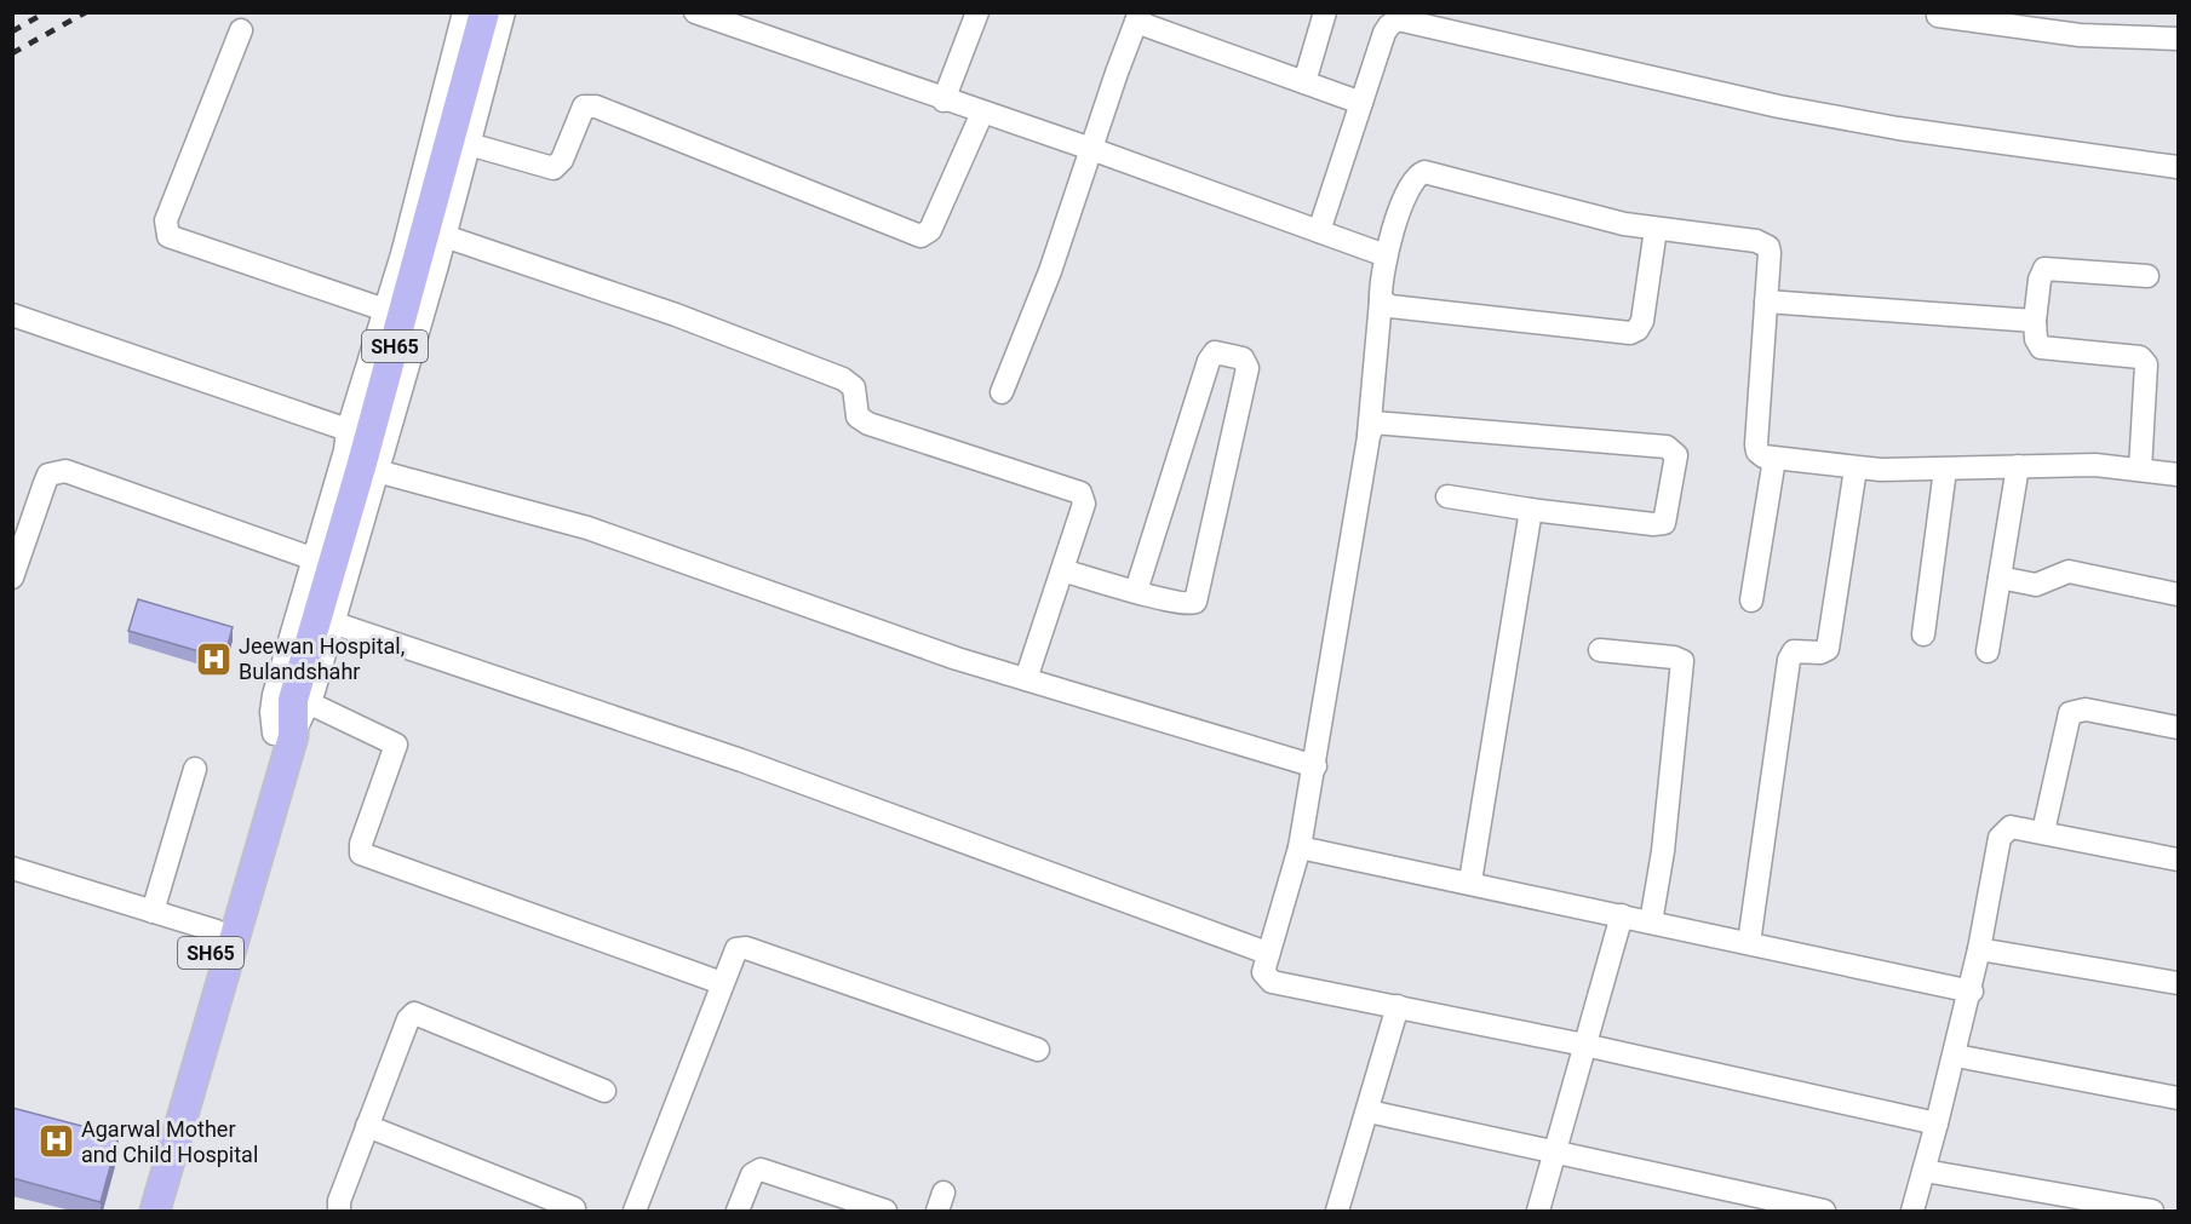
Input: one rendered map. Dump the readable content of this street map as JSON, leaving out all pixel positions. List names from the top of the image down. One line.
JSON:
{"streets":{"main road":["SH65"]},"places":{"hospital":["Jeewan Hospital, Bulandshahr","Agarwal Mother and Child Hospital"]}}
